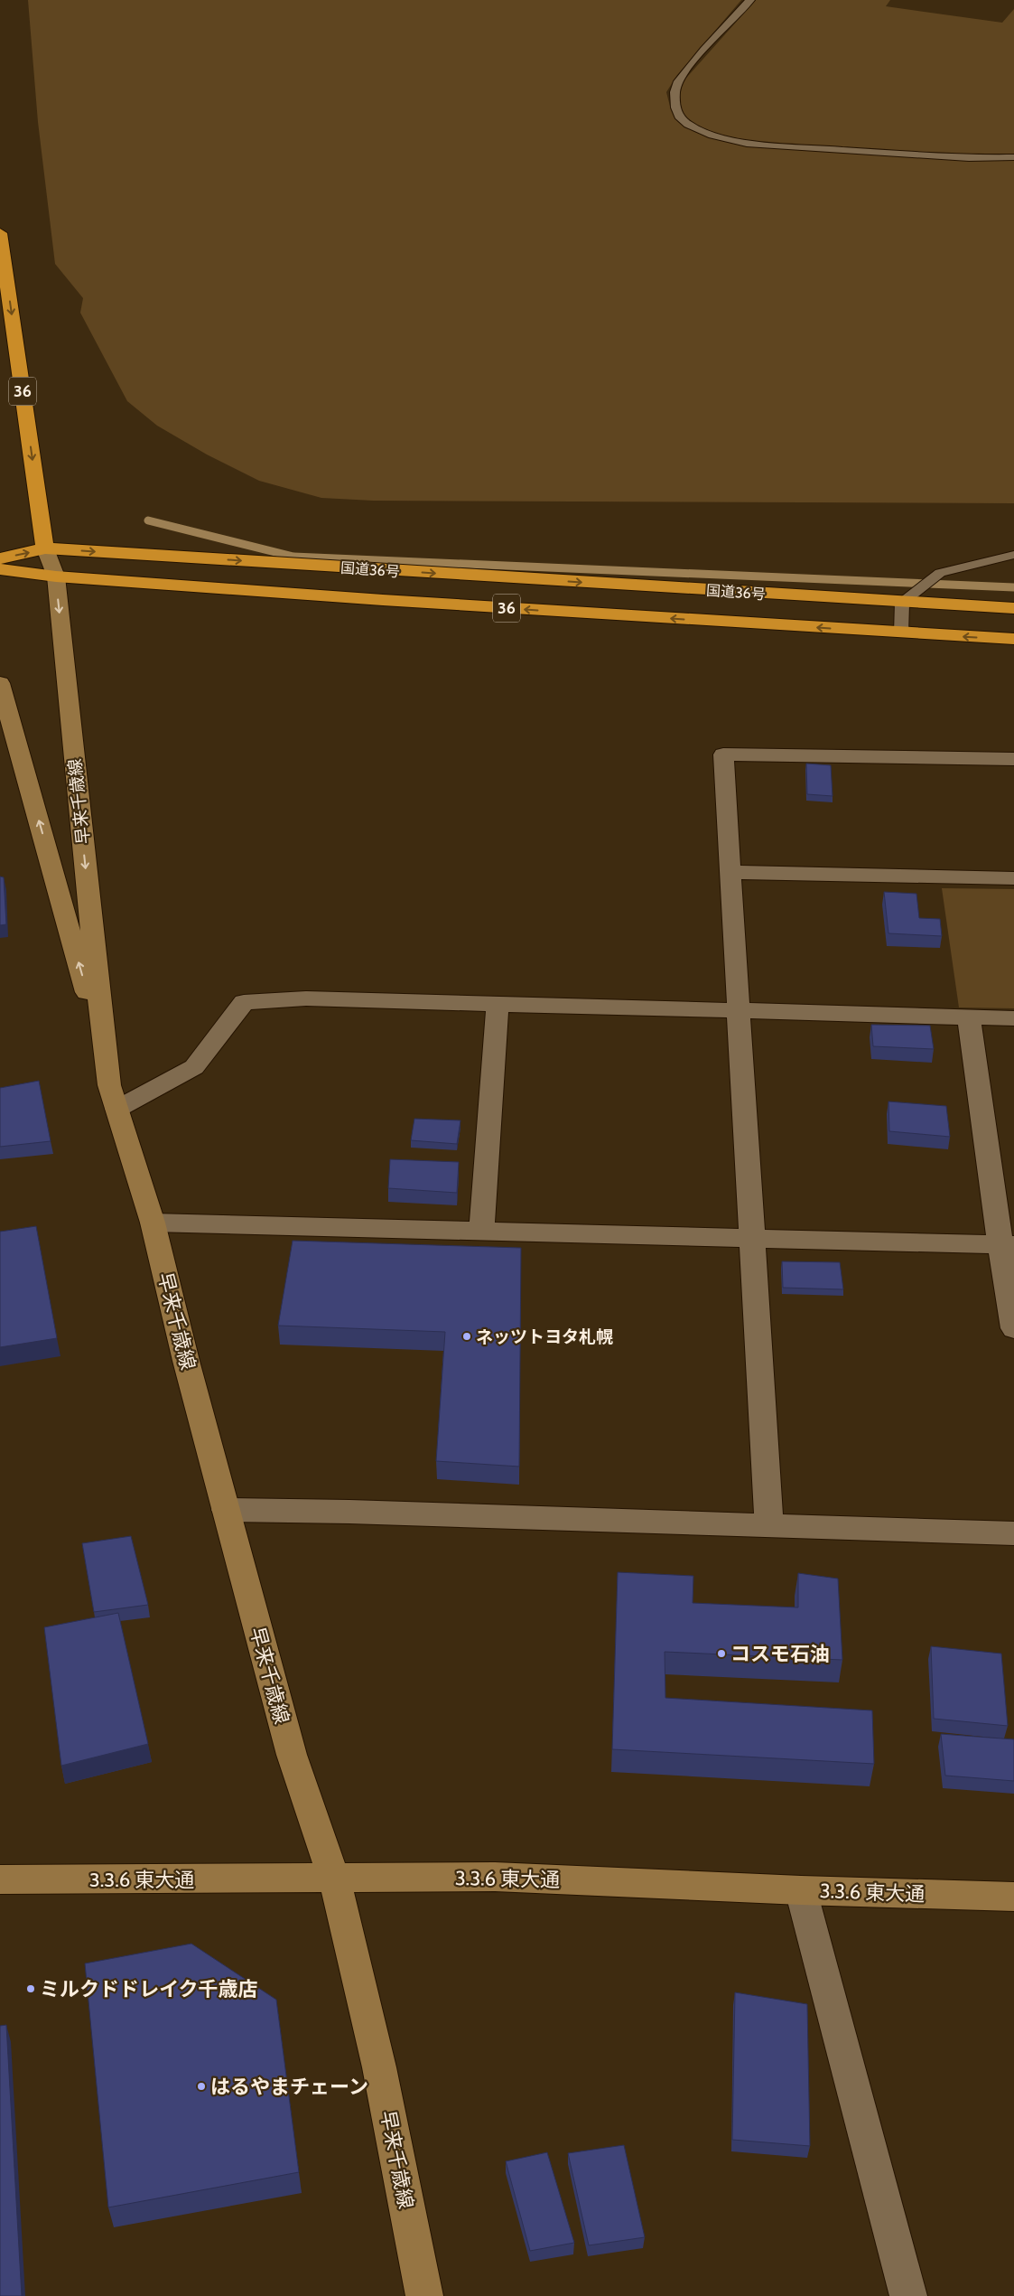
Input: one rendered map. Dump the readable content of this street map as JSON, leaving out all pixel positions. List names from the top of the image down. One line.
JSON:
{"streets":{"highway":["36","国道36号"],"main road":["早来千歳線","3.3.6 東大通"]},"crossings":[["36","国道36号"],["36","早来千歳線"],["国道36号","早来千歳線"],["早来千歳線","3.3.6 東大通"]],"places":["ネッツトヨタ札幌","コスモ石油","ミルクドドレイク千歳店","はるやまチェーン"]}
